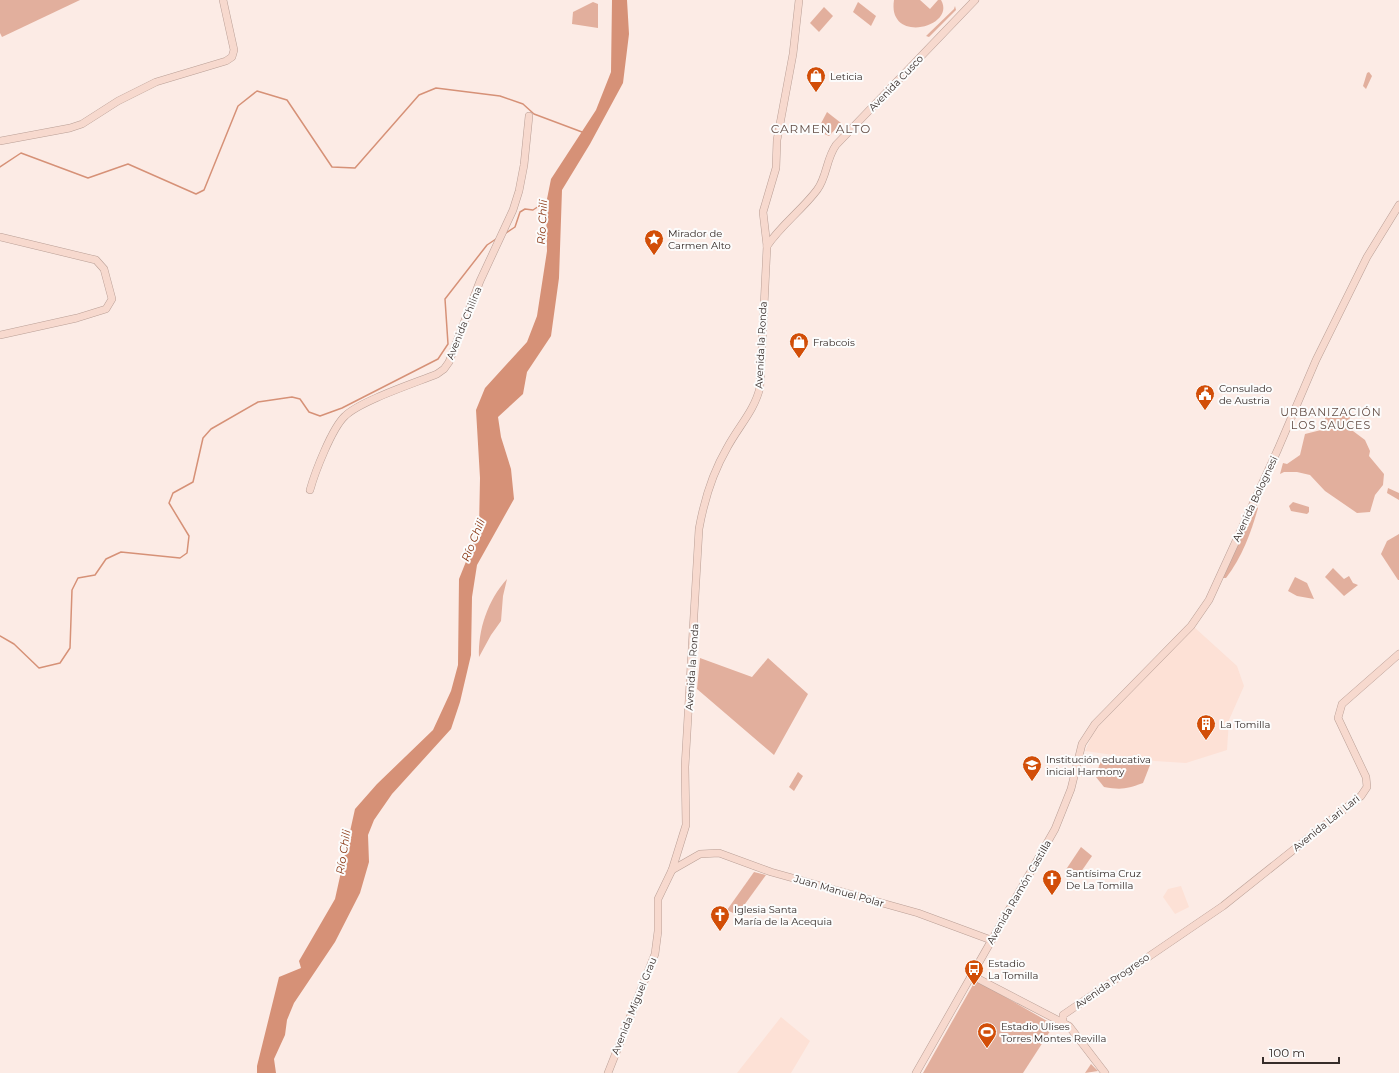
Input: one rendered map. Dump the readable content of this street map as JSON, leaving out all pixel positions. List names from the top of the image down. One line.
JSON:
{"streets":{"main road":["Avenida Cusco","Avenida Chilina","Avenida la Ronda","Avenida Bolognesi","Avenida Lari Lari","Juan Manuel Polar","Avenida Ramón Castilla","Avenida Progreso","Avenida Miguel Grau"]},"crossings":[["Avenida Cusco","Avenida la Ronda"],["Avenida la Ronda","Juan Manuel Polar"],["Avenida la Ronda","Avenida Miguel Grau"],["Avenida Bolognesi","Avenida Ramón Castilla"],["Avenida Lari Lari","Avenida Progreso"],["Juan Manuel Polar","Avenida Ramón Castilla"],["Juan Manuel Polar","Avenida Miguel Grau"]],"districts":["CARMEN ALTO","URBANIZACIÓN LOS SAUCES"],"water":["Río Chili"],"places":{"shop":["Leticia","Frabcois"],"place":["Mirador de Carmen Alto"],"public building":["Consulado de Austria"],"building":["La Tomilla"],"school or university":["Institución educativa inicial Harmony"],"church":["Santísima Cruz De La Tomilla","Iglesia Santa María de la Acequia"],"bus stop":["Estadio La Tomilla"],"sports":["Estadio Ulises Torres Montes Revilla"]},"scale_bar":"100 m"}
